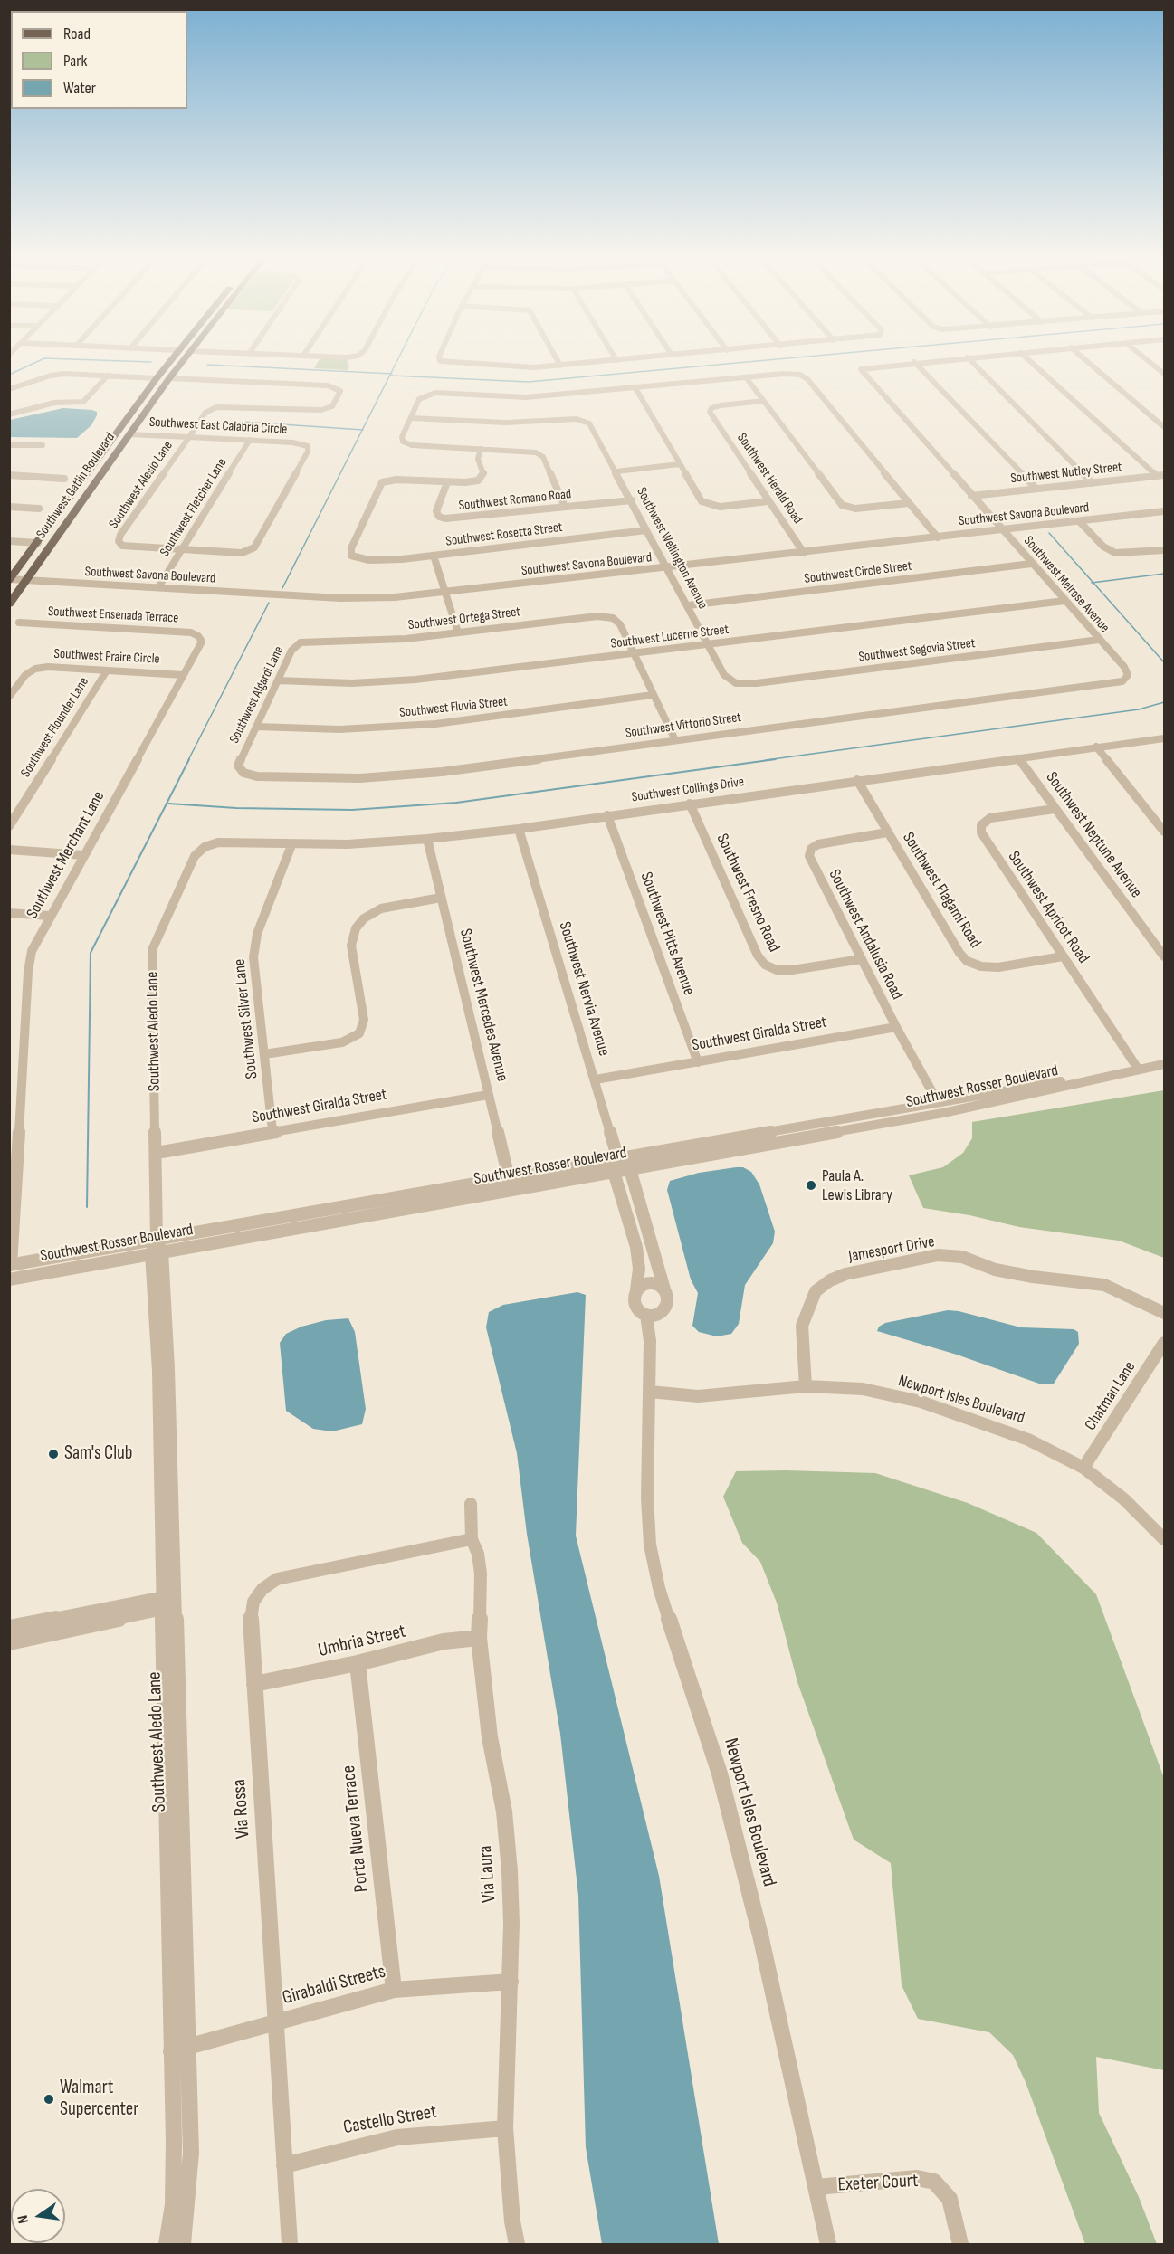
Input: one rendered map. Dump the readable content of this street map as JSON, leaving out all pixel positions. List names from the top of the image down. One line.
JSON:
{"streets":{"main road":["Southwest Gatlin Boulevard"],"street":["Southwest East Calabria Circle","Southwest Nutley Street","Southwest Herald Road","Southwest Alesio Lane","Southwest Romano Road","Southwest Fletcher Lane","Southwest Savona Boulevard","Southwest Rosetta Street","Southwest Wellington Avenue","Southwest Circle Street","Southwest Melrose Avenue","Southwest Ensenada Terrace","Southwest Ortega Street","Southwest Lucerne Street","Southwest Segovia Street","Southwest Praire Circle","Southwest Algardi Lane","Southwest Fluvia Street","Southwest Vittorio Street","Southwest Flounder Lane","Southwest Collings Drive","Southwest Neptune Avenue","Southwest Merchant Lane","Southwest Flagami Road","Southwest Fresno Road","Southwest Apricot Road","Southwest Pitts Avenue","Southwest Andalusia Road","Southwest Nervia Avenue","Southwest Mercedes Avenue","Southwest Silver Lane","Southwest Aledo Lane","Southwest Giralda Street","Southwest Rosser Boulevard","Jamesport Drive","Chatman Lane","Newport Isles Boulevard","Umbria Street","Via Rossa","Porta Nueva Terrace","Via Laura","Girabaldi Streets","Castello Street","Exeter Court"]},"crossings":[["Southwest East Calabria Circle","Southwest Alesio Lane"],["Southwest East Calabria Circle","Southwest Gatlin Boulevard"],["Southwest East Calabria Circle","Southwest Fletcher Lane"],["Southwest Nutley Street","Southwest Melrose Avenue"],["Southwest Herald Road","Southwest Savona Boulevard"],["Southwest Alesio Lane","Southwest Gatlin Boulevard"],["Southwest Alesio Lane","Southwest Fletcher Lane"],["Southwest Gatlin Boulevard","Southwest Savona Boulevard"],["Southwest Romano Road","Southwest Rosetta Street"],["Southwest Romano Road","Southwest Wellington Avenue"],["Southwest Fletcher Lane","Southwest Savona Boulevard"],["Southwest Savona Boulevard","Southwest Wellington Avenue"],["Southwest Savona Boulevard","Southwest Melrose Avenue"],["Southwest Rosetta Street","Southwest Wellington Avenue"],["Southwest Wellington Avenue","Southwest Circle Street"],["Southwest Wellington Avenue","Southwest Lucerne Street"],["Southwest Wellington Avenue","Southwest Segovia Street"],["Southwest Circle Street","Southwest Melrose Avenue"],["Southwest Melrose Avenue","Southwest Lucerne Street"],["Southwest Melrose Avenue","Southwest Segovia Street"],["Southwest Melrose Avenue","Southwest Vittorio Street"],["Southwest Ensenada Terrace","Southwest Merchant Lane"],["Southwest Ortega Street","Southwest Lucerne Street"],["Southwest Ortega Street","Southwest Algardi Lane"],["Southwest Lucerne Street","Southwest Algardi Lane"],["Southwest Praire Circle","Southwest Flounder Lane"],["Southwest Praire Circle","Southwest Merchant Lane"],["Southwest Algardi Lane","Southwest Fluvia Street"],["Southwest Algardi Lane","Southwest Vittorio Street"],["Southwest Collings Drive","Southwest Neptune Avenue"],["Southwest Collings Drive","Southwest Flagami Road"],["Southwest Collings Drive","Southwest Fresno Road"],["Southwest Collings Drive","Southwest Pitts Avenue"],["Southwest Collings Drive","Southwest Nervia Avenue"],["Southwest Collings Drive","Southwest Mercedes Avenue"],["Southwest Collings Drive","Southwest Silver Lane"],["Southwest Collings Drive","Southwest Aledo Lane"],["Southwest Neptune Avenue","Southwest Apricot Road"],["Southwest Merchant Lane","Southwest Rosser Boulevard"],["Southwest Flagami Road","Southwest Apricot Road"],["Southwest Flagami Road","Southwest Andalusia Road"],["Southwest Fresno Road","Southwest Andalusia Road"],["Southwest Apricot Road","Southwest Rosser Boulevard"],["Southwest Pitts Avenue","Southwest Giralda Street"],["Southwest Andalusia Road","Southwest Giralda Street"],["Southwest Andalusia Road","Southwest Rosser Boulevard"],["Southwest Nervia Avenue","Southwest Giralda Street"],["Southwest Nervia Avenue","Southwest Rosser Boulevard"],["Southwest Mercedes Avenue","Southwest Giralda Street"],["Southwest Mercedes Avenue","Southwest Rosser Boulevard"],["Southwest Silver Lane","Southwest Giralda Street"],["Southwest Aledo Lane","Southwest Giralda Street"],["Southwest Aledo Lane","Southwest Rosser Boulevard"],["Southwest Aledo Lane","Girabaldi Streets"],["Jamesport Drive","Newport Isles Boulevard"],["Chatman Lane","Newport Isles Boulevard"],["Newport Isles Boulevard","Exeter Court"],["Umbria Street","Via Rossa"],["Umbria Street","Porta Nueva Terrace"],["Umbria Street","Via Laura"],["Via Rossa","Via Laura"],["Via Rossa","Girabaldi Streets"],["Via Rossa","Castello Street"],["Porta Nueva Terrace","Girabaldi Streets"],["Via Laura","Girabaldi Streets"],["Via Laura","Castello Street"]],"places":["Paula A. Lewis Library","Sam's Club","Walmart Supercenter"],"legend":["Road","Park","Water"],"north":"left"}
